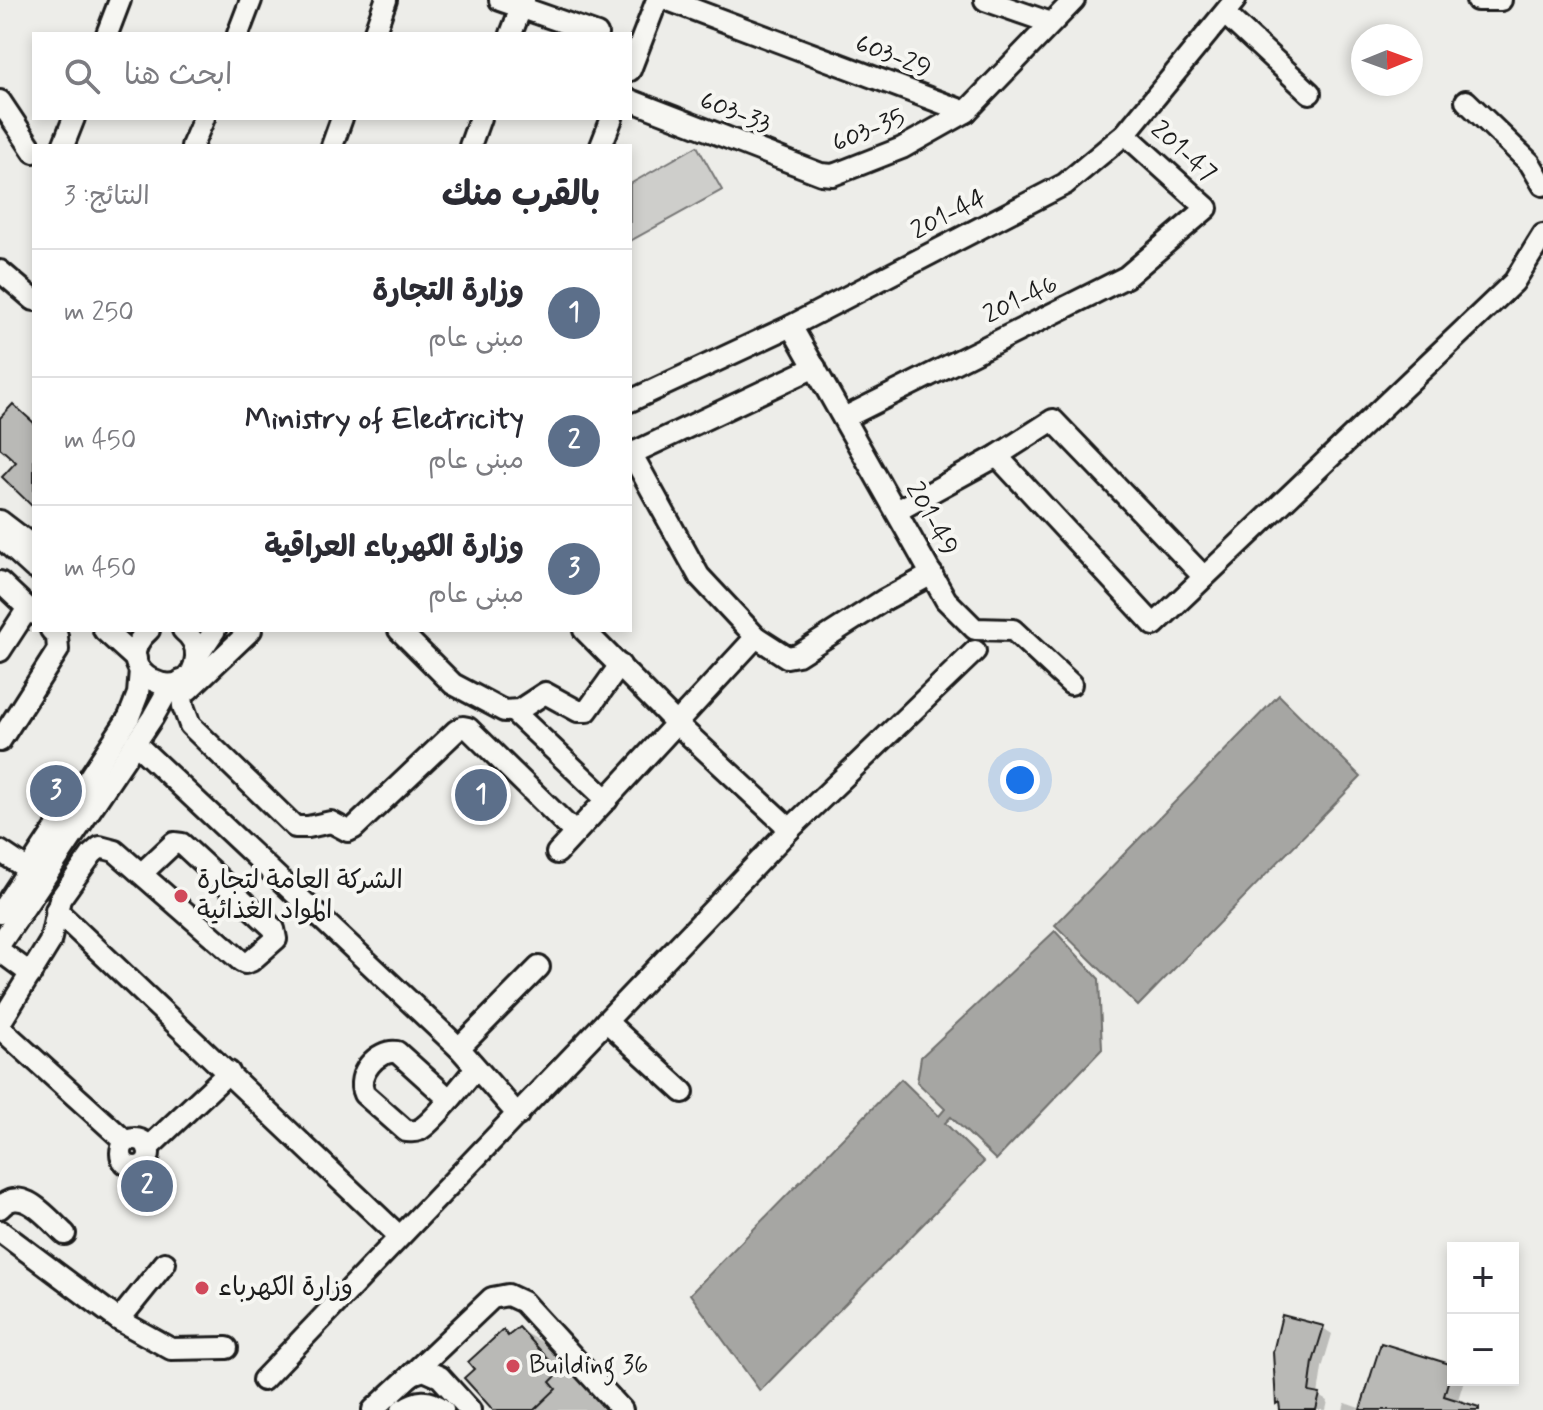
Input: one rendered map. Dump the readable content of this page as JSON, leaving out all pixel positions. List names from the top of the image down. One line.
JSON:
{"streets":{"street":["603-29","603-33","603-35","201-47","201-44","201-46","201-49"]},"crossings":[["603-29","603-35"],["603-33","603-35"],["201-47","201-44"],["201-47","201-46"],["201-44","201-49"],["201-46","201-49"]],"places":["الشركة العامة لتجارة المواد الغذائية","وزارة الكهرباء","Building 36"],"north":"right","page":{"search":"ابحث هنا","heading":["بالقرب منك","النتائج: 3"],"list":[{"mark":"1","name":"وزارة التجارة","note":"مبنى عام","value":"250 m"},{"mark":"2","name":"Ministry of Electricity","note":"مبنى عام","value":"450 m"},{"mark":"3","name":"وزارة الكهرباء العراقية","note":"مبنى عام","value":"450 m"}],"pins":["3","1","2"],"map_buttons":["+","−"]}}
